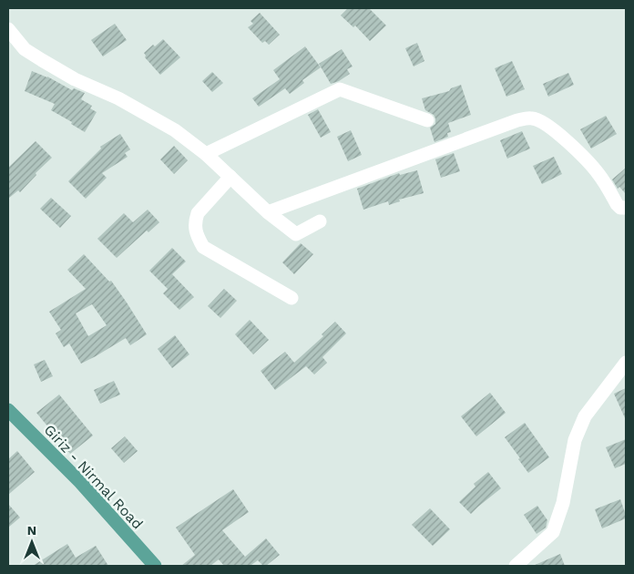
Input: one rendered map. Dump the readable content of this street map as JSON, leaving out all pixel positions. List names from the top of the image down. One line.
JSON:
{"streets":{"main road":["Giriz - Nirmal Road"]},"north":"top"}
